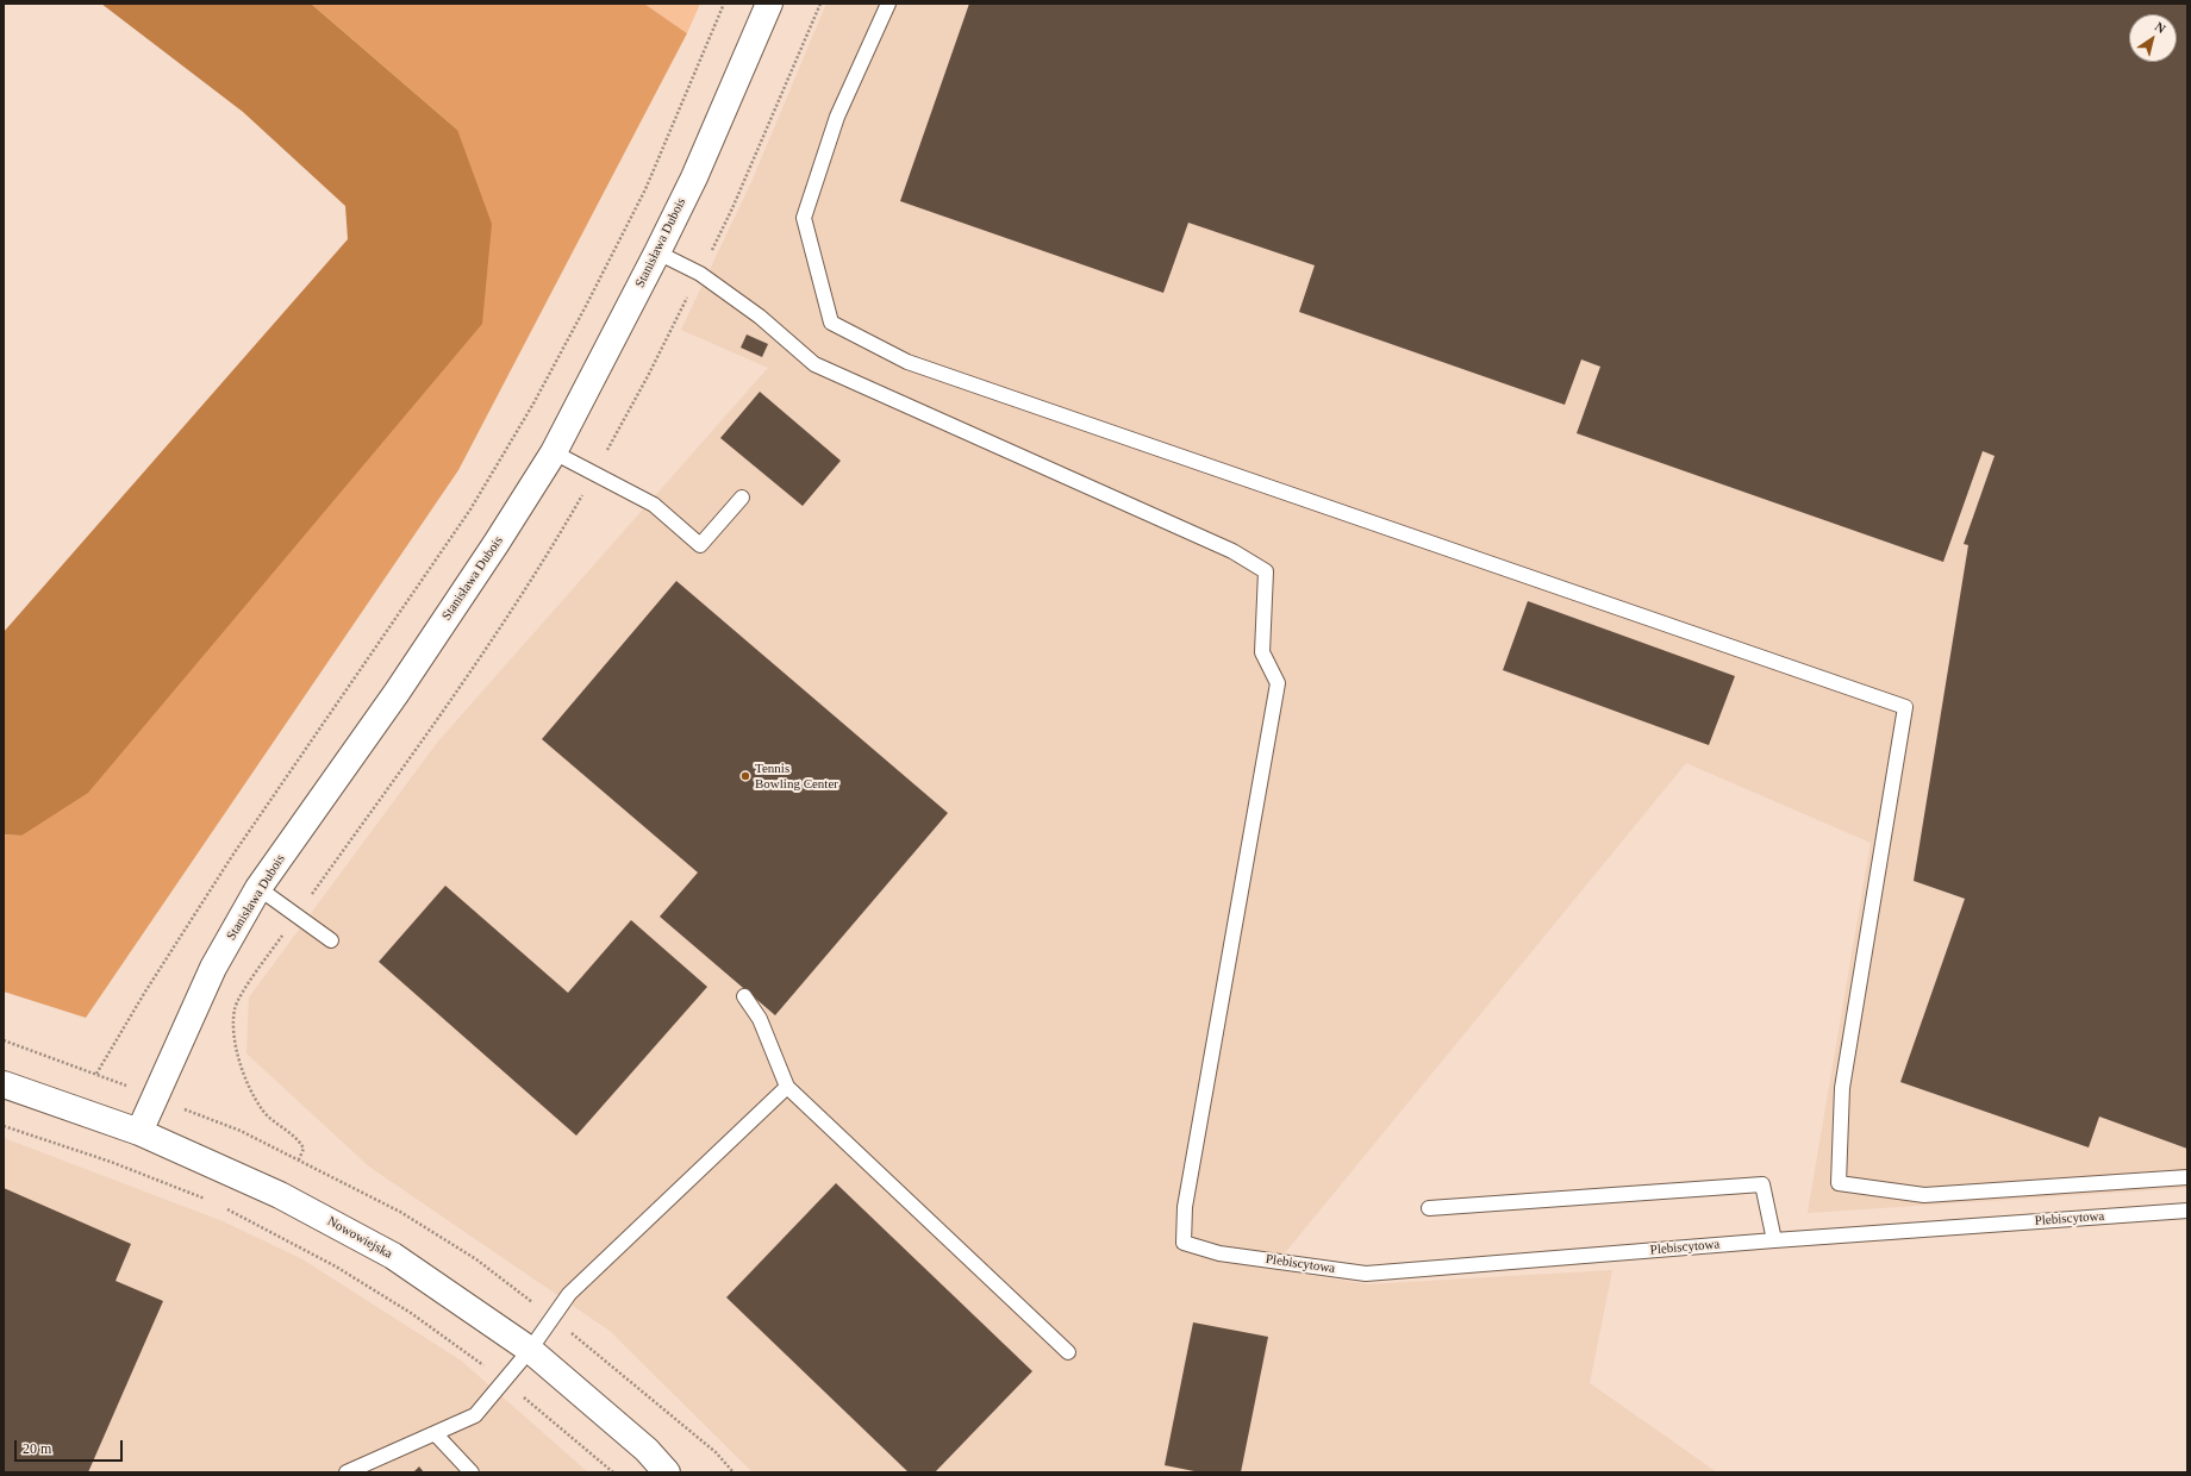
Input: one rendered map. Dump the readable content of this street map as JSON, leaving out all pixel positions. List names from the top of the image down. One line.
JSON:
{"streets":{"street":["Stanisława Dubois","Nowowiejska"],"lane":["Plebiscytowa"]},"crossings":[["Stanisława Dubois","Nowowiejska"]],"places":["Tennis Bowling Center"],"scale_bar":"20 m","north":"top right"}
